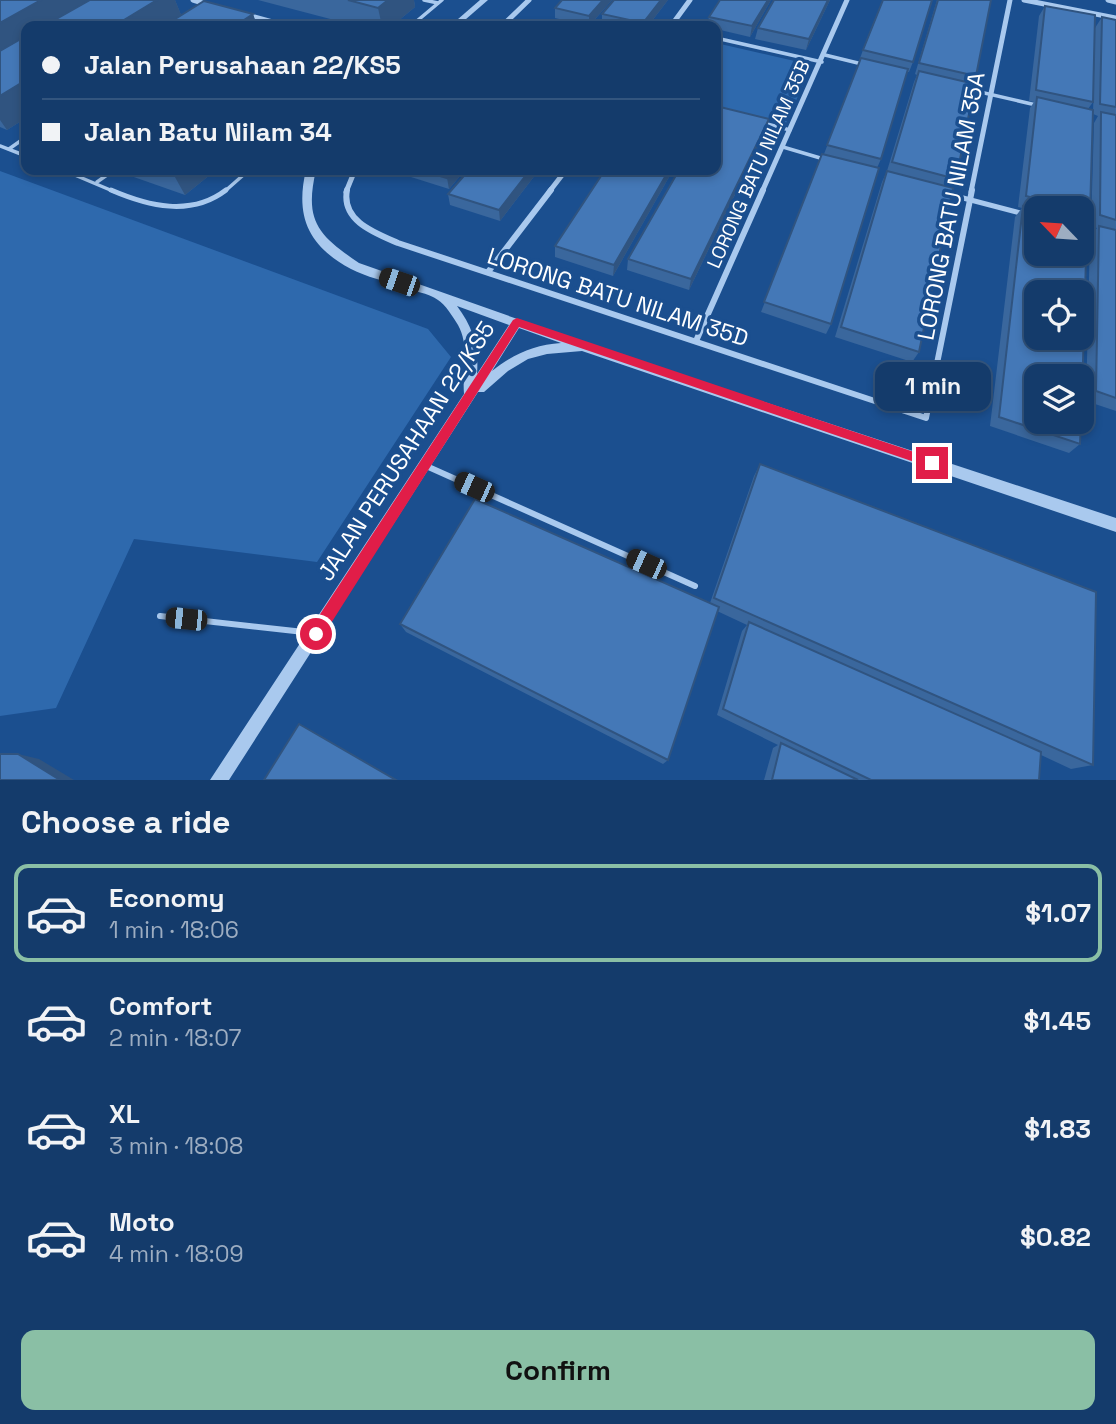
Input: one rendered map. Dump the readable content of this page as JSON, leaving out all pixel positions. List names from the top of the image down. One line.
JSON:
{"streets":{"street":["LORONG BATU NILAM 35B","LORONG BATU NILAM 35A","LORONG BATU NILAM 35D","JALAN PERUSAHAAN 22/KS5"]},"crossings":[["LORONG BATU NILAM 35B","LORONG BATU NILAM 35D"],["LORONG BATU NILAM 35A","LORONG BATU NILAM 35D"]],"north":"top left","page":{"banner":["Jalan Perusahaan 22/KS5","Jalan Batu Nilam 34"],"bubble":"1 min","heading":"Choose a ride","list":[{"name":"Economy","note":"1 min · 18:06","value":"$1.07"},{"name":"Comfort","note":"2 min · 18:07","value":"$1.45"},{"name":"XL","note":"3 min · 18:08","value":"$1.83"},{"name":"Moto","note":"4 min · 18:09","value":"$0.82"}],"buttons":"Confirm"}}
